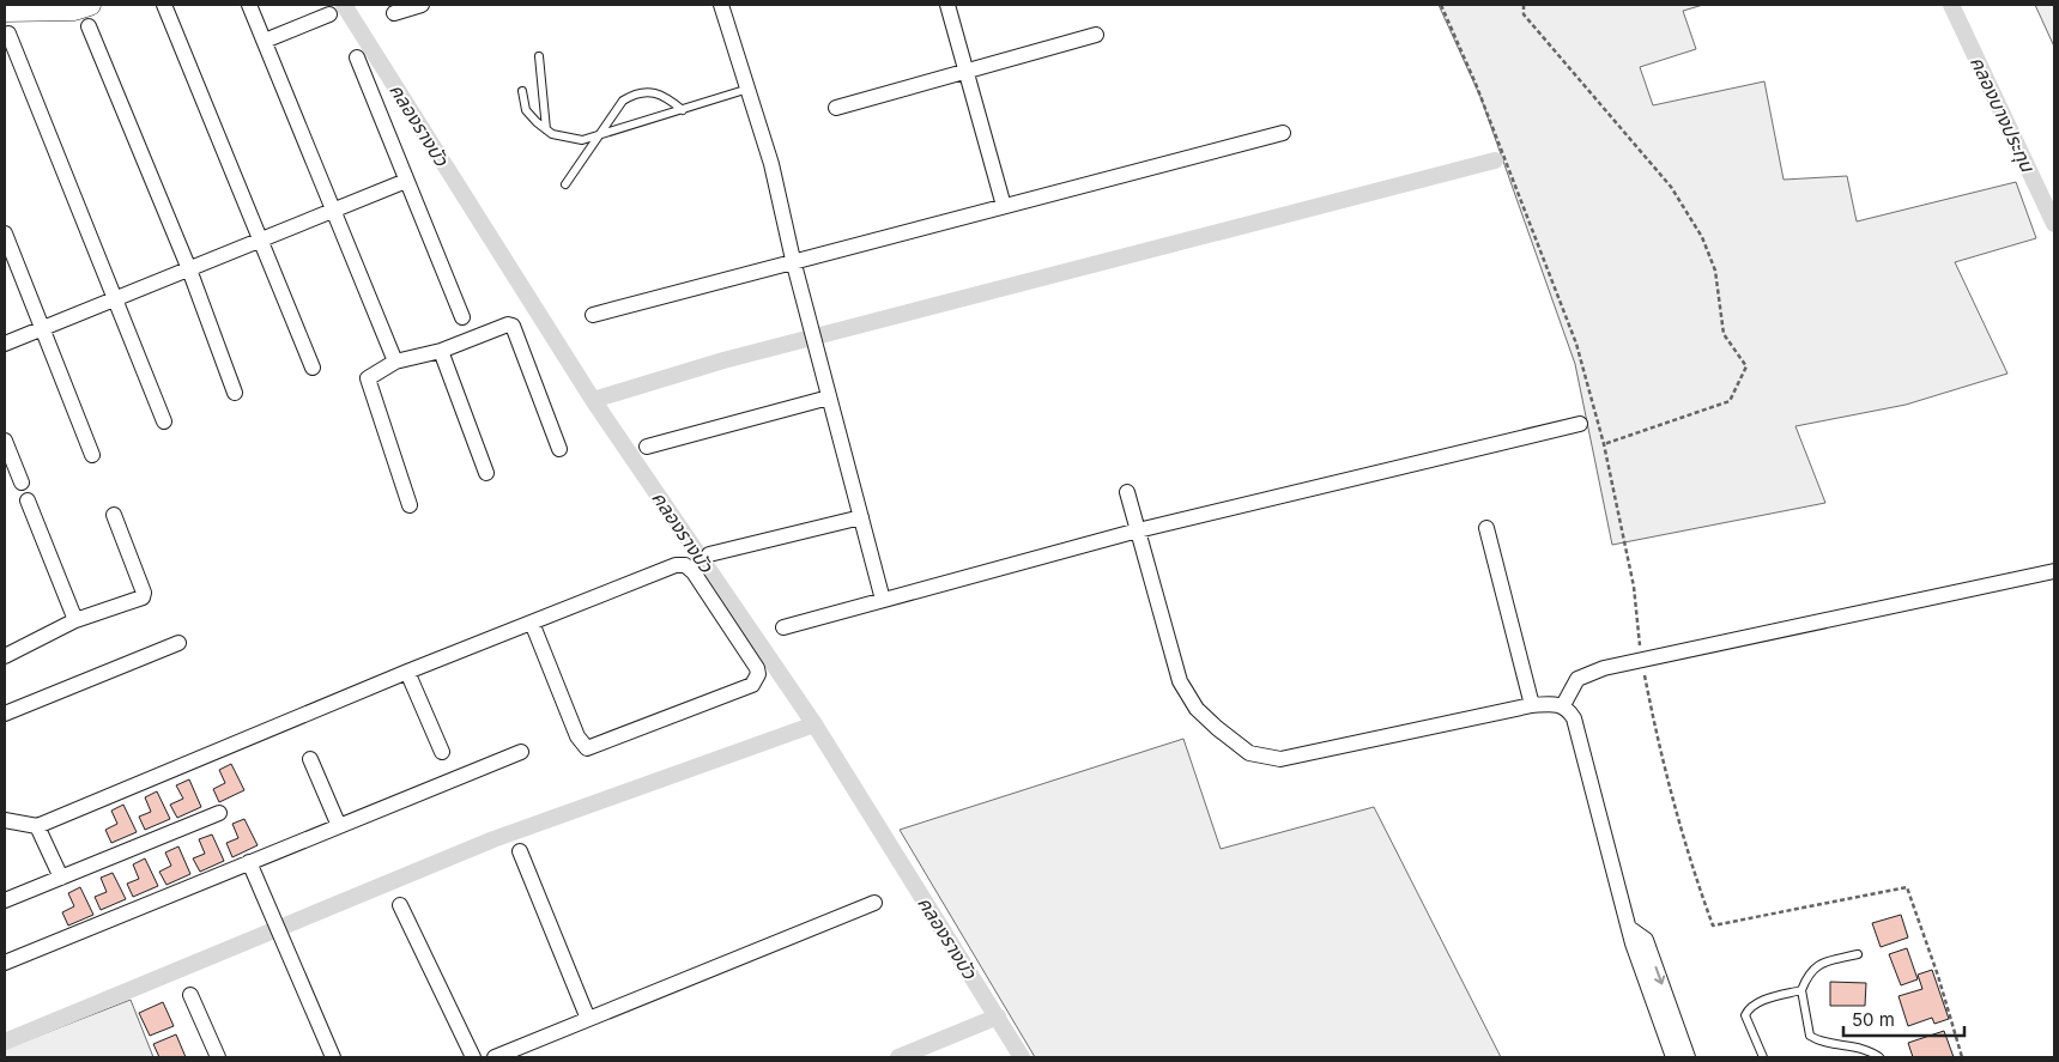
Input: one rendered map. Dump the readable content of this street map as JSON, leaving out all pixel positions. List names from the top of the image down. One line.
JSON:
{"water":["คลองบางประทุน","คลองรางบัว"],"scale_bar":"50 m"}
